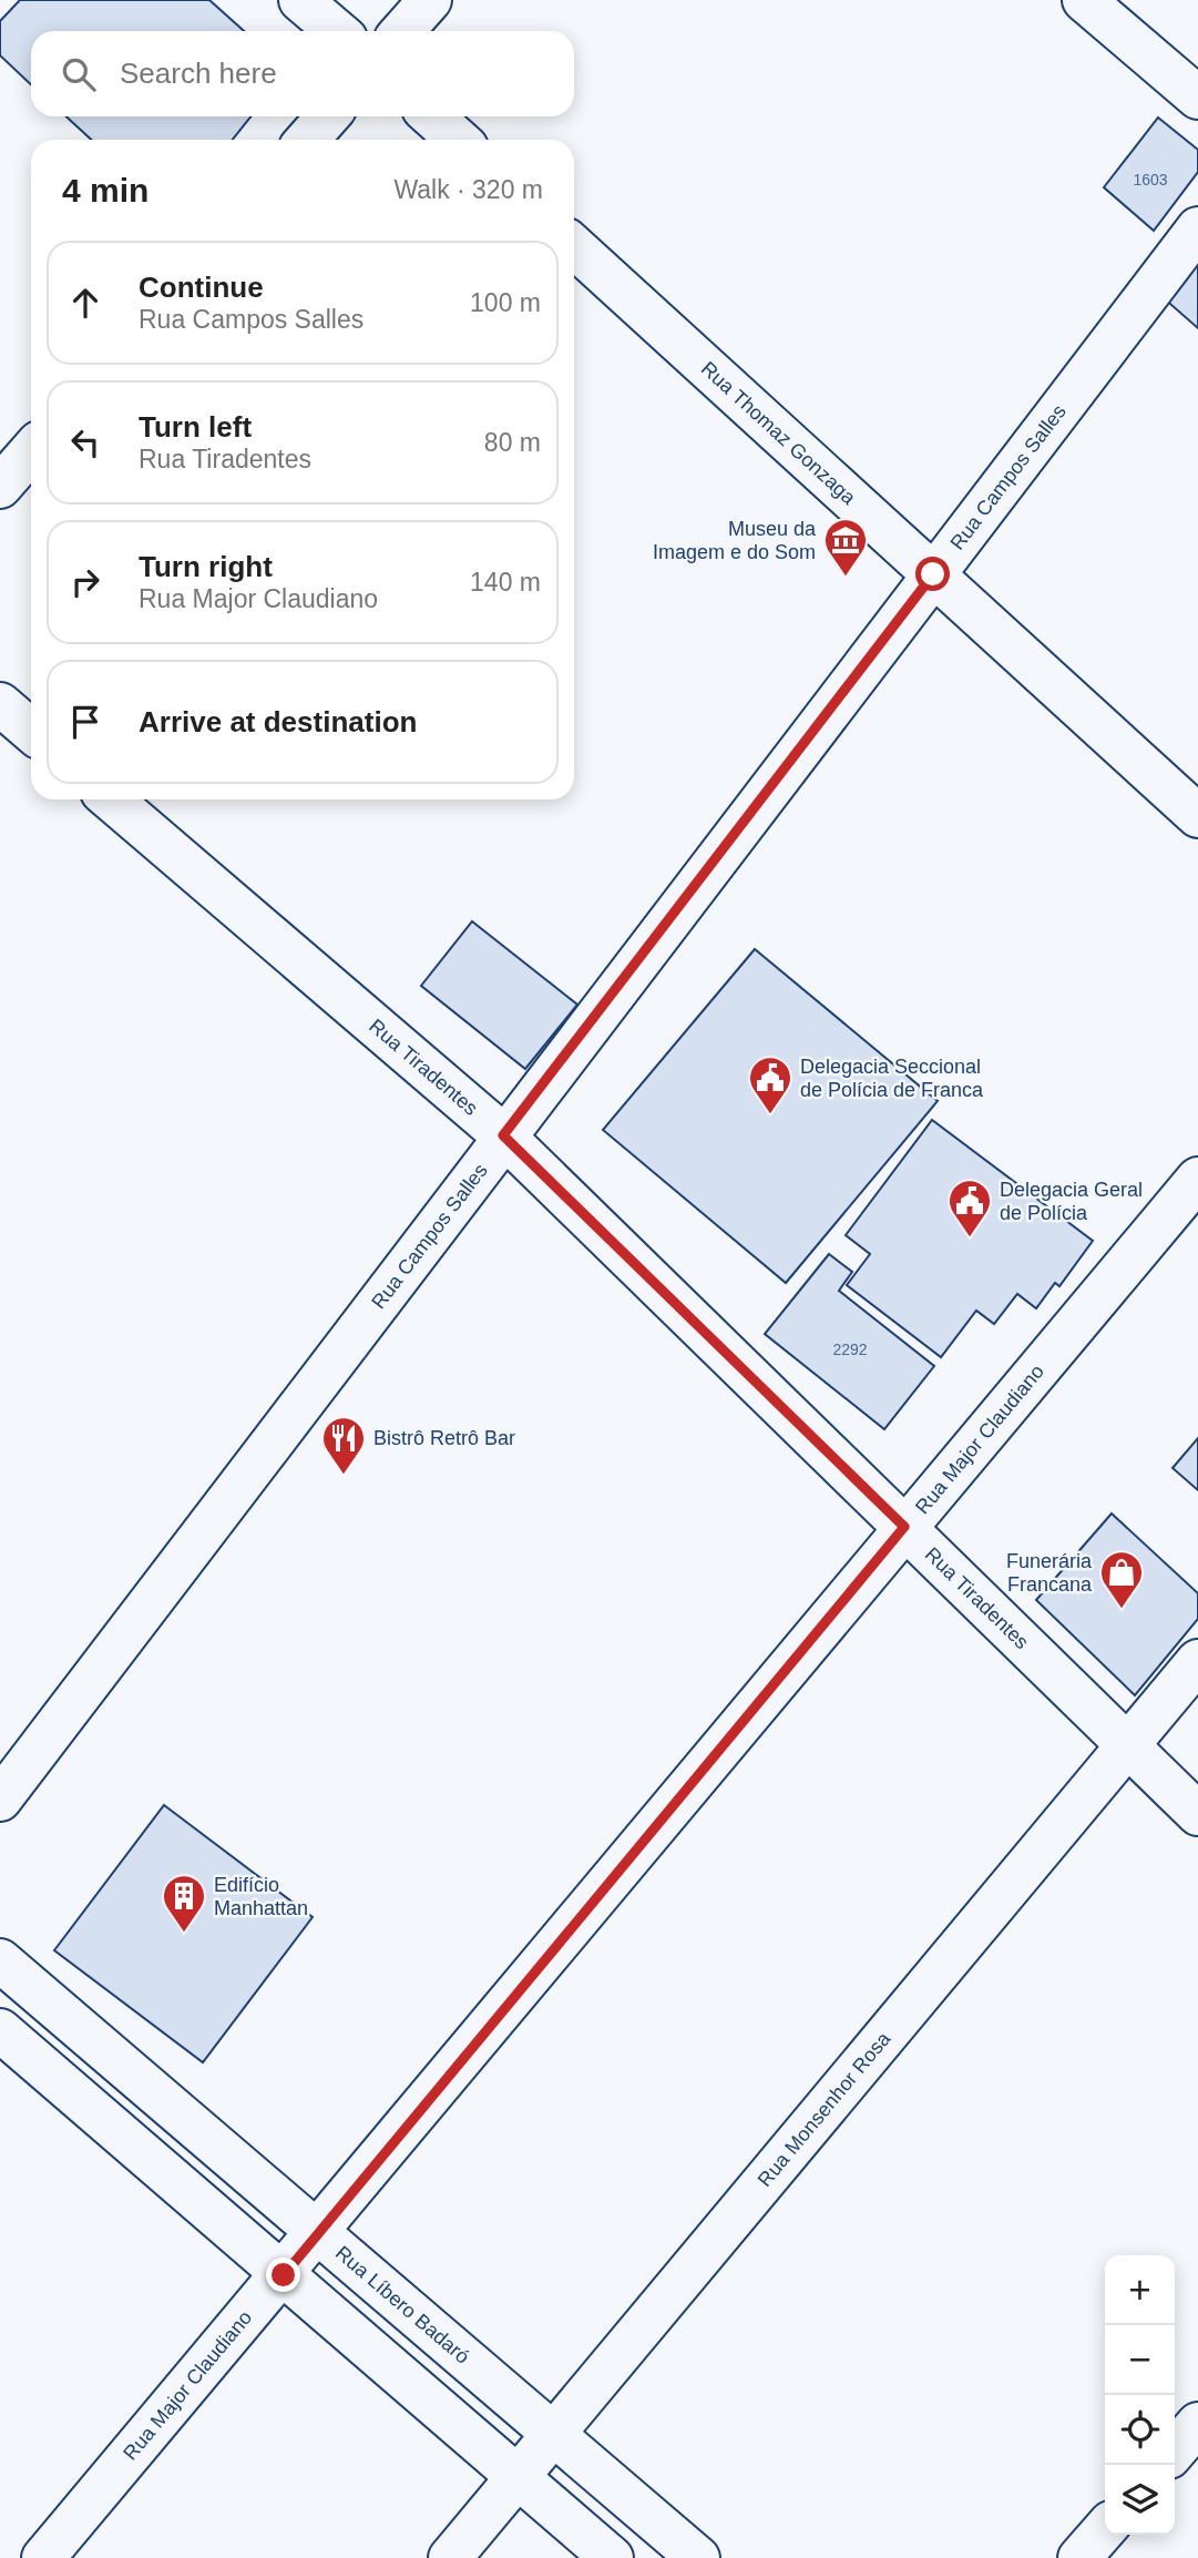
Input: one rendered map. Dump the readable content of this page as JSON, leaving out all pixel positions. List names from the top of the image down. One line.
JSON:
{"streets":{"street":["Rua Thomaz Gonzaga","Rua Campos Salles","Rua Tiradentes","Rua Major Claudiano","Rua Monsenhor Rosa","Rua Líbero Badaró"]},"crossings":[["Rua Thomaz Gonzaga","Rua Campos Salles"],["Rua Campos Salles","Rua Tiradentes"],["Rua Tiradentes","Rua Major Claudiano"],["Rua Tiradentes","Rua Monsenhor Rosa"],["Rua Major Claudiano","Rua Líbero Badaró"],["Rua Monsenhor Rosa","Rua Líbero Badaró"]],"places":{"museum":["Museu da Imagem e do Som"],"public building":["Delegacia Seccional de Polícia de Franca","Delegacia Geral de Polícia"],"restaurant":["Bistrô Retrô Bar"],"shop":["Funerária Francana"],"building":["Edifício Manhattan"]},"house_numbers":["1603","2292"],"page":{"search":"Search here","heading":["4 min","Walk · 320 m"],"list":[["Continue","Rua Campos Salles","100 m"],["Turn left","Rua Tiradentes","80 m"],["Turn right","Rua Major Claudiano","140 m"],"Arrive at destination"],"map_buttons":["+","−"]}}
